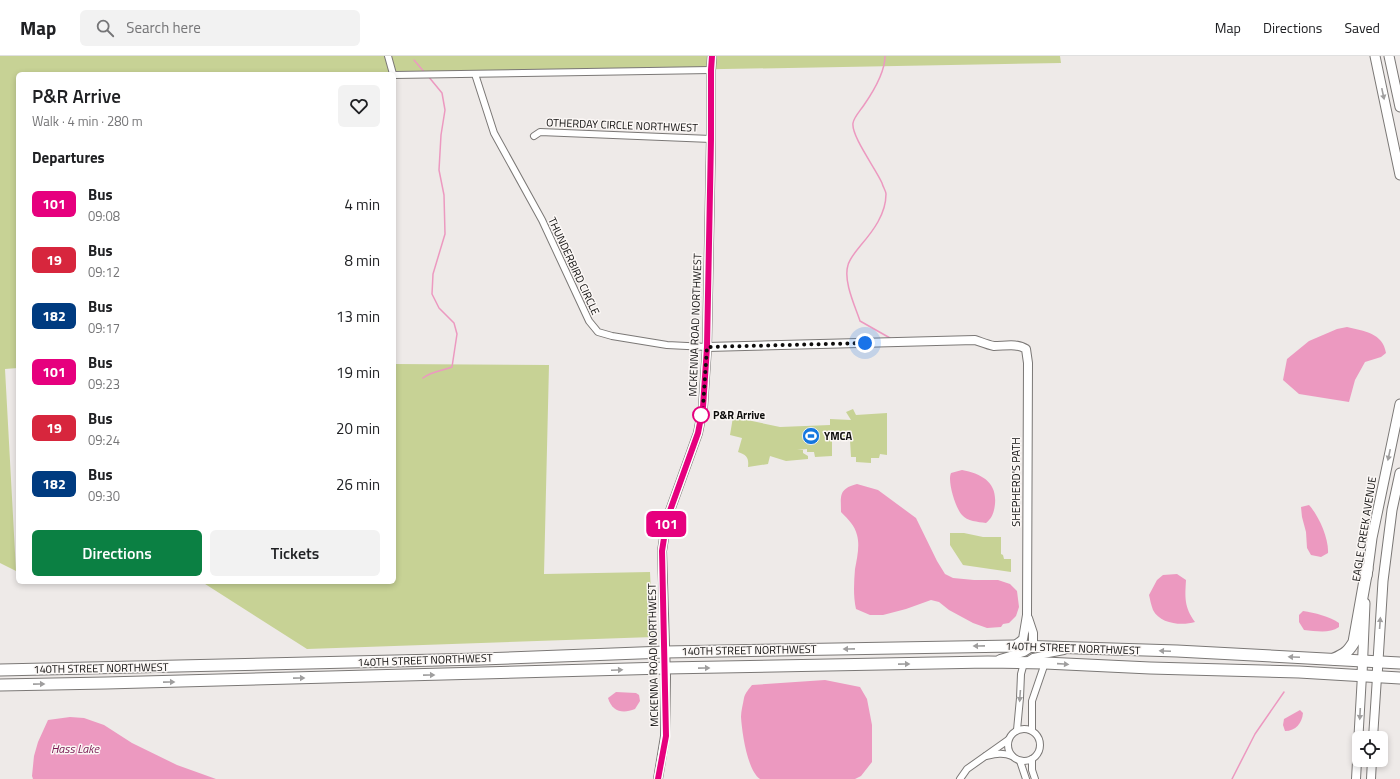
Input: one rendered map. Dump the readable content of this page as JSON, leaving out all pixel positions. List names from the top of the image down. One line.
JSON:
{"streets":{"highway":["140TH STREET NORTHWEST"],"main road":["EAGLE CREEK AVENUE"],"street":["OTHERDAY CIRCLE NORTHWEST","THUNDERBIRD CIRCLE","MCKENNA ROAD NORTHWEST","SHEPHERD'S PATH"]},"crossings":[["OTHERDAY CIRCLE NORTHWEST","MCKENNA ROAD NORTHWEST"],["THUNDERBIRD CIRCLE","MCKENNA ROAD NORTHWEST"],["THUNDERBIRD CIRCLE","SHEPHERD'S PATH"],["MCKENNA ROAD NORTHWEST","SHEPHERD'S PATH"],["MCKENNA ROAD NORTHWEST","140TH STREET NORTHWEST"],["SHEPHERD'S PATH","140TH STREET NORTHWEST"],["EAGLE CREEK AVENUE","140TH STREET NORTHWEST"]],"water":["Hass Lake"],"places":{"other":["P&R Arrive"],"sports":["YMCA"]},"lines":["bus line 101"],"page":{"header":"Map","search":"Search here","nav":["Map","Directions","Saved"],"on_map":"101","heading":[["P&R Arrive","Walk · 4 min · 280 m"],"Departures"],"list":[{"mark":"101","name":"Bus","note":"09:08","value":"4 min"},{"mark":"19","name":"Bus","note":"09:12","value":"8 min"},{"mark":"182","name":"Bus","note":"09:17","value":"13 min"},{"mark":"101","name":"Bus","note":"09:23","value":"19 min"},{"mark":"19","name":"Bus","note":"09:24","value":"20 min"},{"mark":"182","name":"Bus","note":"09:30","value":"26 min"}],"buttons":["Directions","Tickets"]}}
